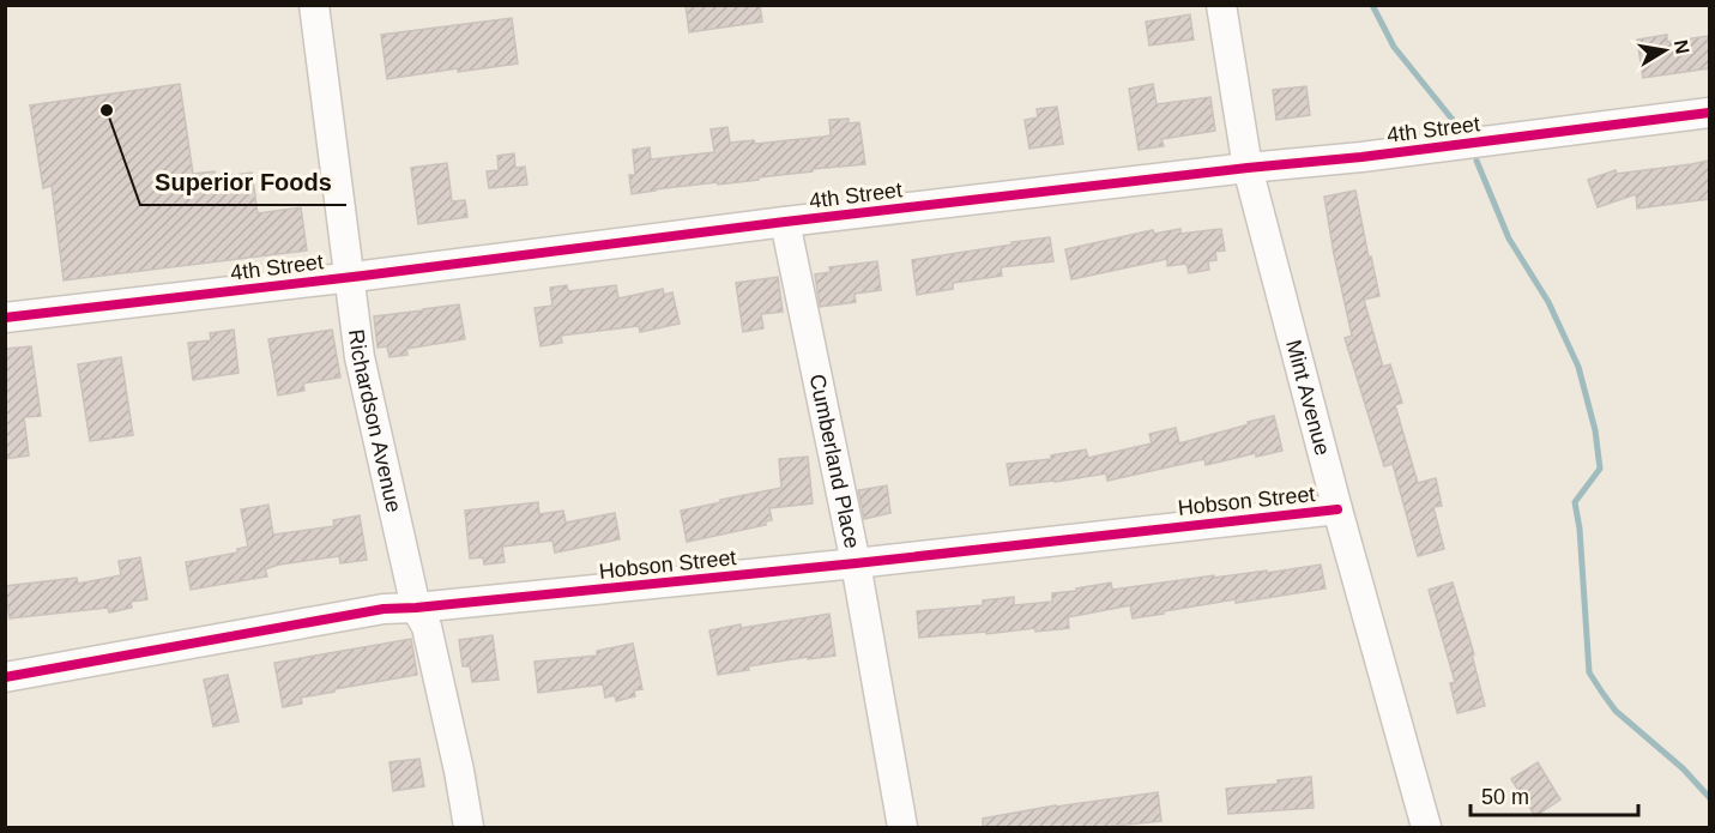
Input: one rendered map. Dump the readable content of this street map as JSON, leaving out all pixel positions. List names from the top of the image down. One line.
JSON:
{"streets":{"street":["4th Street","Mint Avenue","Richardson Avenue","Cumberland Place","Hobson Street"]},"crossings":[["4th Street","Mint Avenue"],["4th Street","Richardson Avenue"],["4th Street","Cumberland Place"],["Mint Avenue","Hobson Street"],["Richardson Avenue","Hobson Street"],["Cumberland Place","Hobson Street"]],"places":["Superior Foods"],"scale_bar":"50 m","north":"right"}
